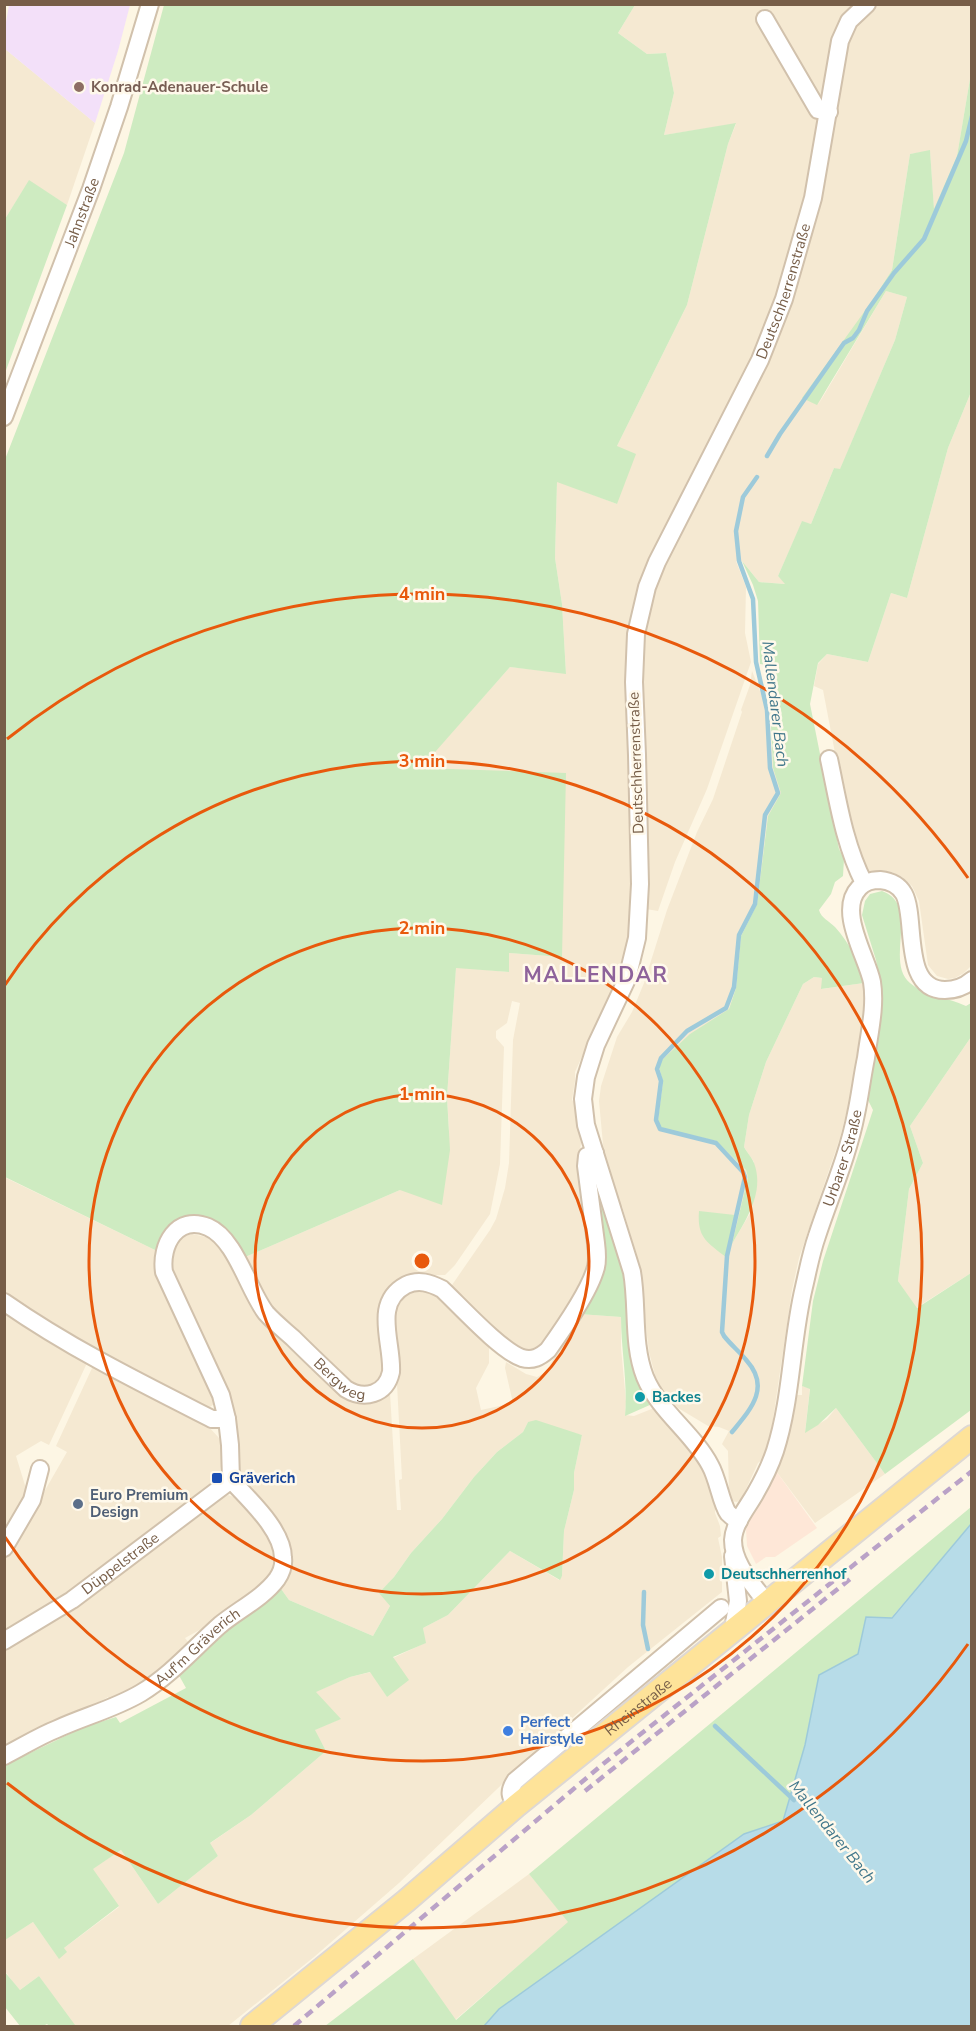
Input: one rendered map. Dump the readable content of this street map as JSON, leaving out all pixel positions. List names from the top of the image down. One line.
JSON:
{"streets":{"main road":["Rheinstraße"],"street":["Jahnstraße","Deutschherrenstraße","Urbarer Straße","Bergweg","Düppelstraße","Auf'm Gräverich"]},"crossings":[["Deutschherrenstraße","Urbarer Straße"],["Deutschherrenstraße","Bergweg"],["Urbarer Straße","Rheinstraße"],["Bergweg","Düppelstraße"],["Bergweg","Auf'm Gräverich"],["Düppelstraße","Auf'm Gräverich"]],"districts":["MALLENDAR"],"water":["Mallendarer Bach"],"places":{"other":["Konrad-Adenauer-Schule","Backes","Euro Premium Design","Deutschherrenhof","Perfect Hairstyle"],"transit":["Gräverich"]},"rings":["4 min","3 min","2 min","1 min"]}
